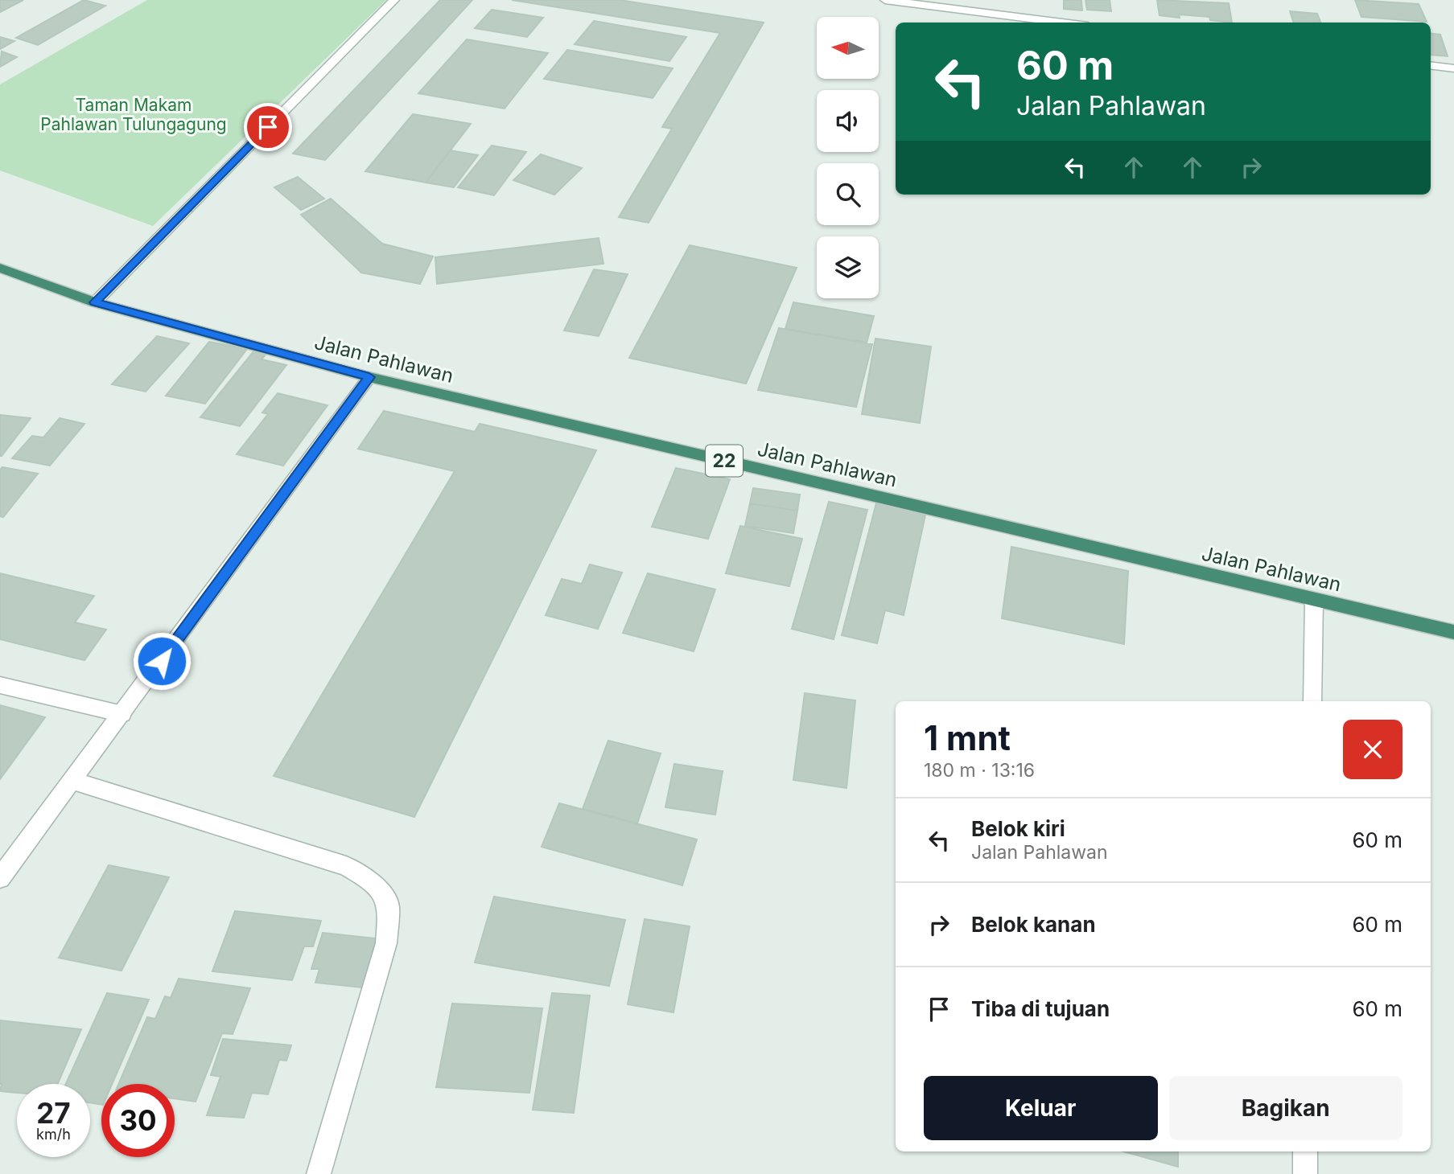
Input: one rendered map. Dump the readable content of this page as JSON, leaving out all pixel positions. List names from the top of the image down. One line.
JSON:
{"streets":{"highway":["Jalan Pahlawan","22"]},"parks":["Taman Makam Pahlawan Tulungagung"],"north":"left","page":{"turn":["60 m","Jalan Pahlawan"],"heading":["1 mnt","180 m · 13:16"],"list":[{"name":"Belok kiri","note":"Jalan Pahlawan","value":"60 m"},{"name":"Belok kanan","value":"60 m"},{"name":"Tiba di tujuan","value":"60 m"}],"buttons":["Keluar","Bagikan"],"speed":"27 km/h","limit":"30"}}
